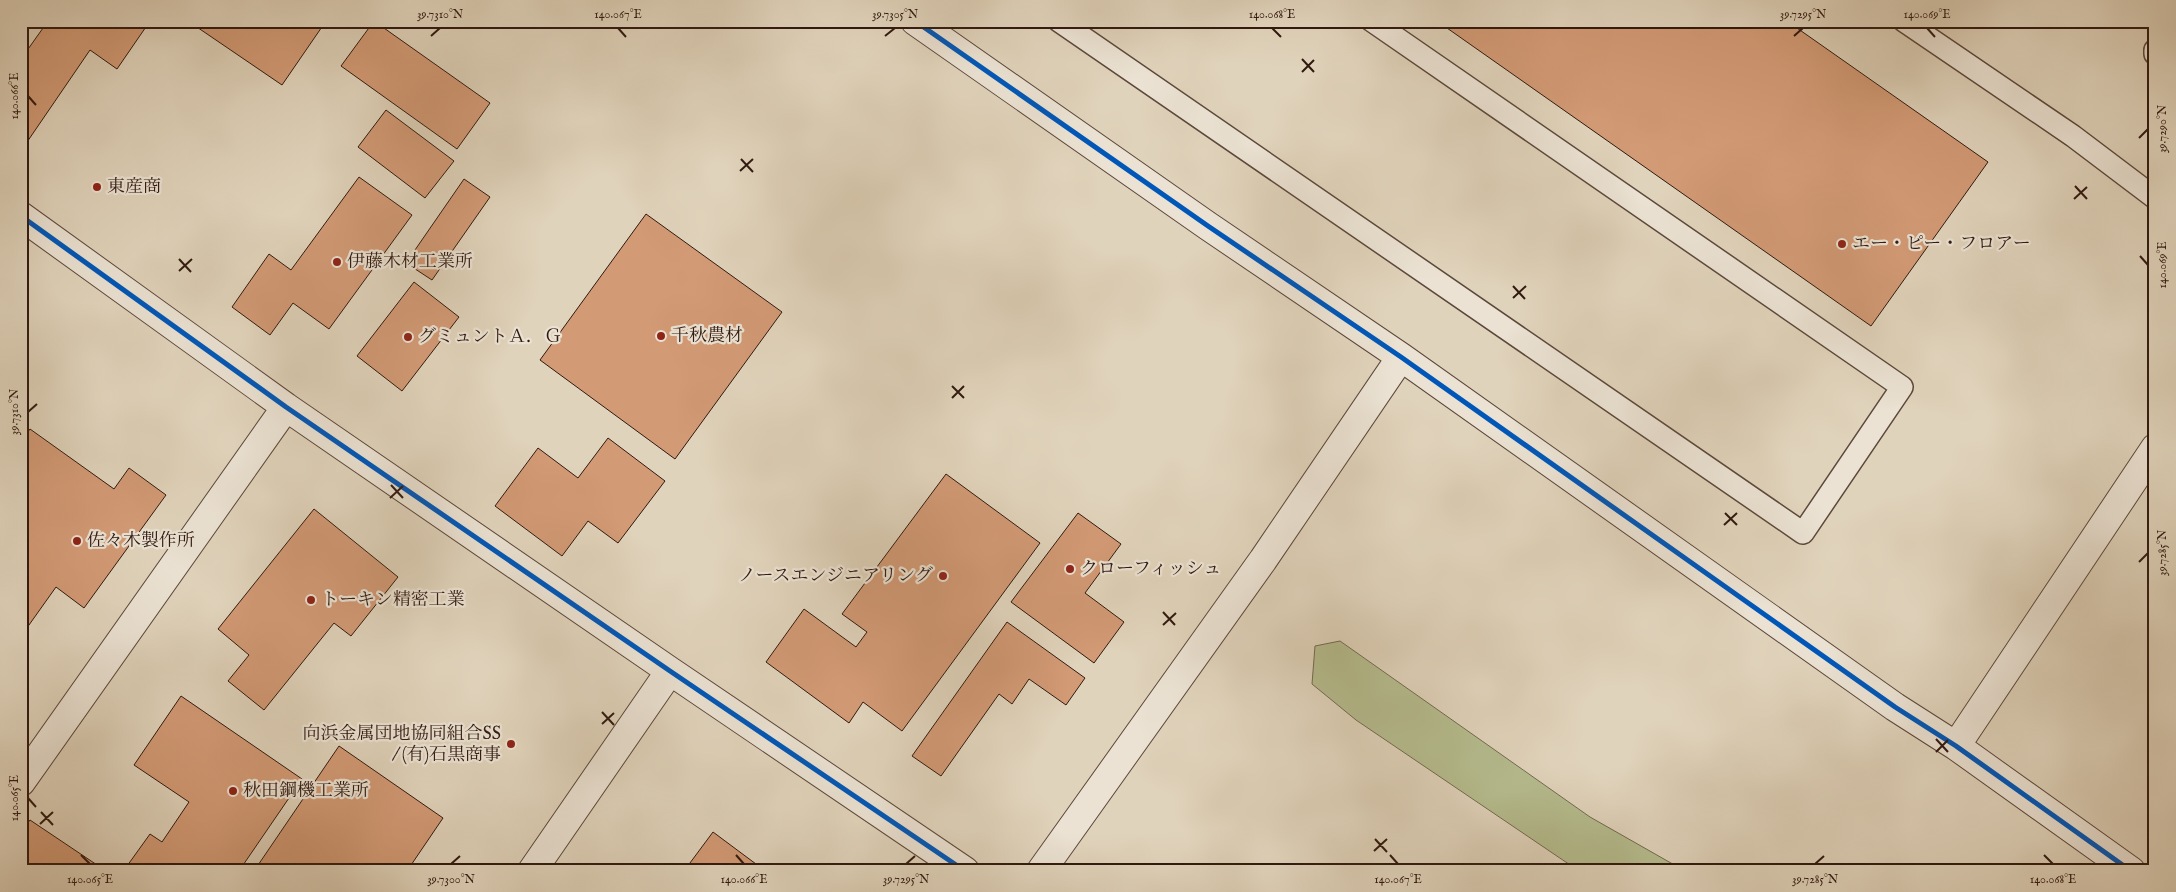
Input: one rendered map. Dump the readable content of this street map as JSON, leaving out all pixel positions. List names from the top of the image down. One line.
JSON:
{"places":["東産商","エー・ピー・フロアー","伊藤木材工業所","千秋農材","グミュントＡ．Ｇ","佐々木製作所","クローフィッシュ","ノースエンジニアリング","トーキン精密工業","向浜金属団地協同組合SS / (有)石黒商事","秋田鋼機工業所"],"coordinates":["39.7310°N","140.067°E","39.7305°N","140.068°E","39.7295°N","140.069°E","140.066°E","39.7290°N","39.7285°N","140.065°E","39.7300°N"]}
